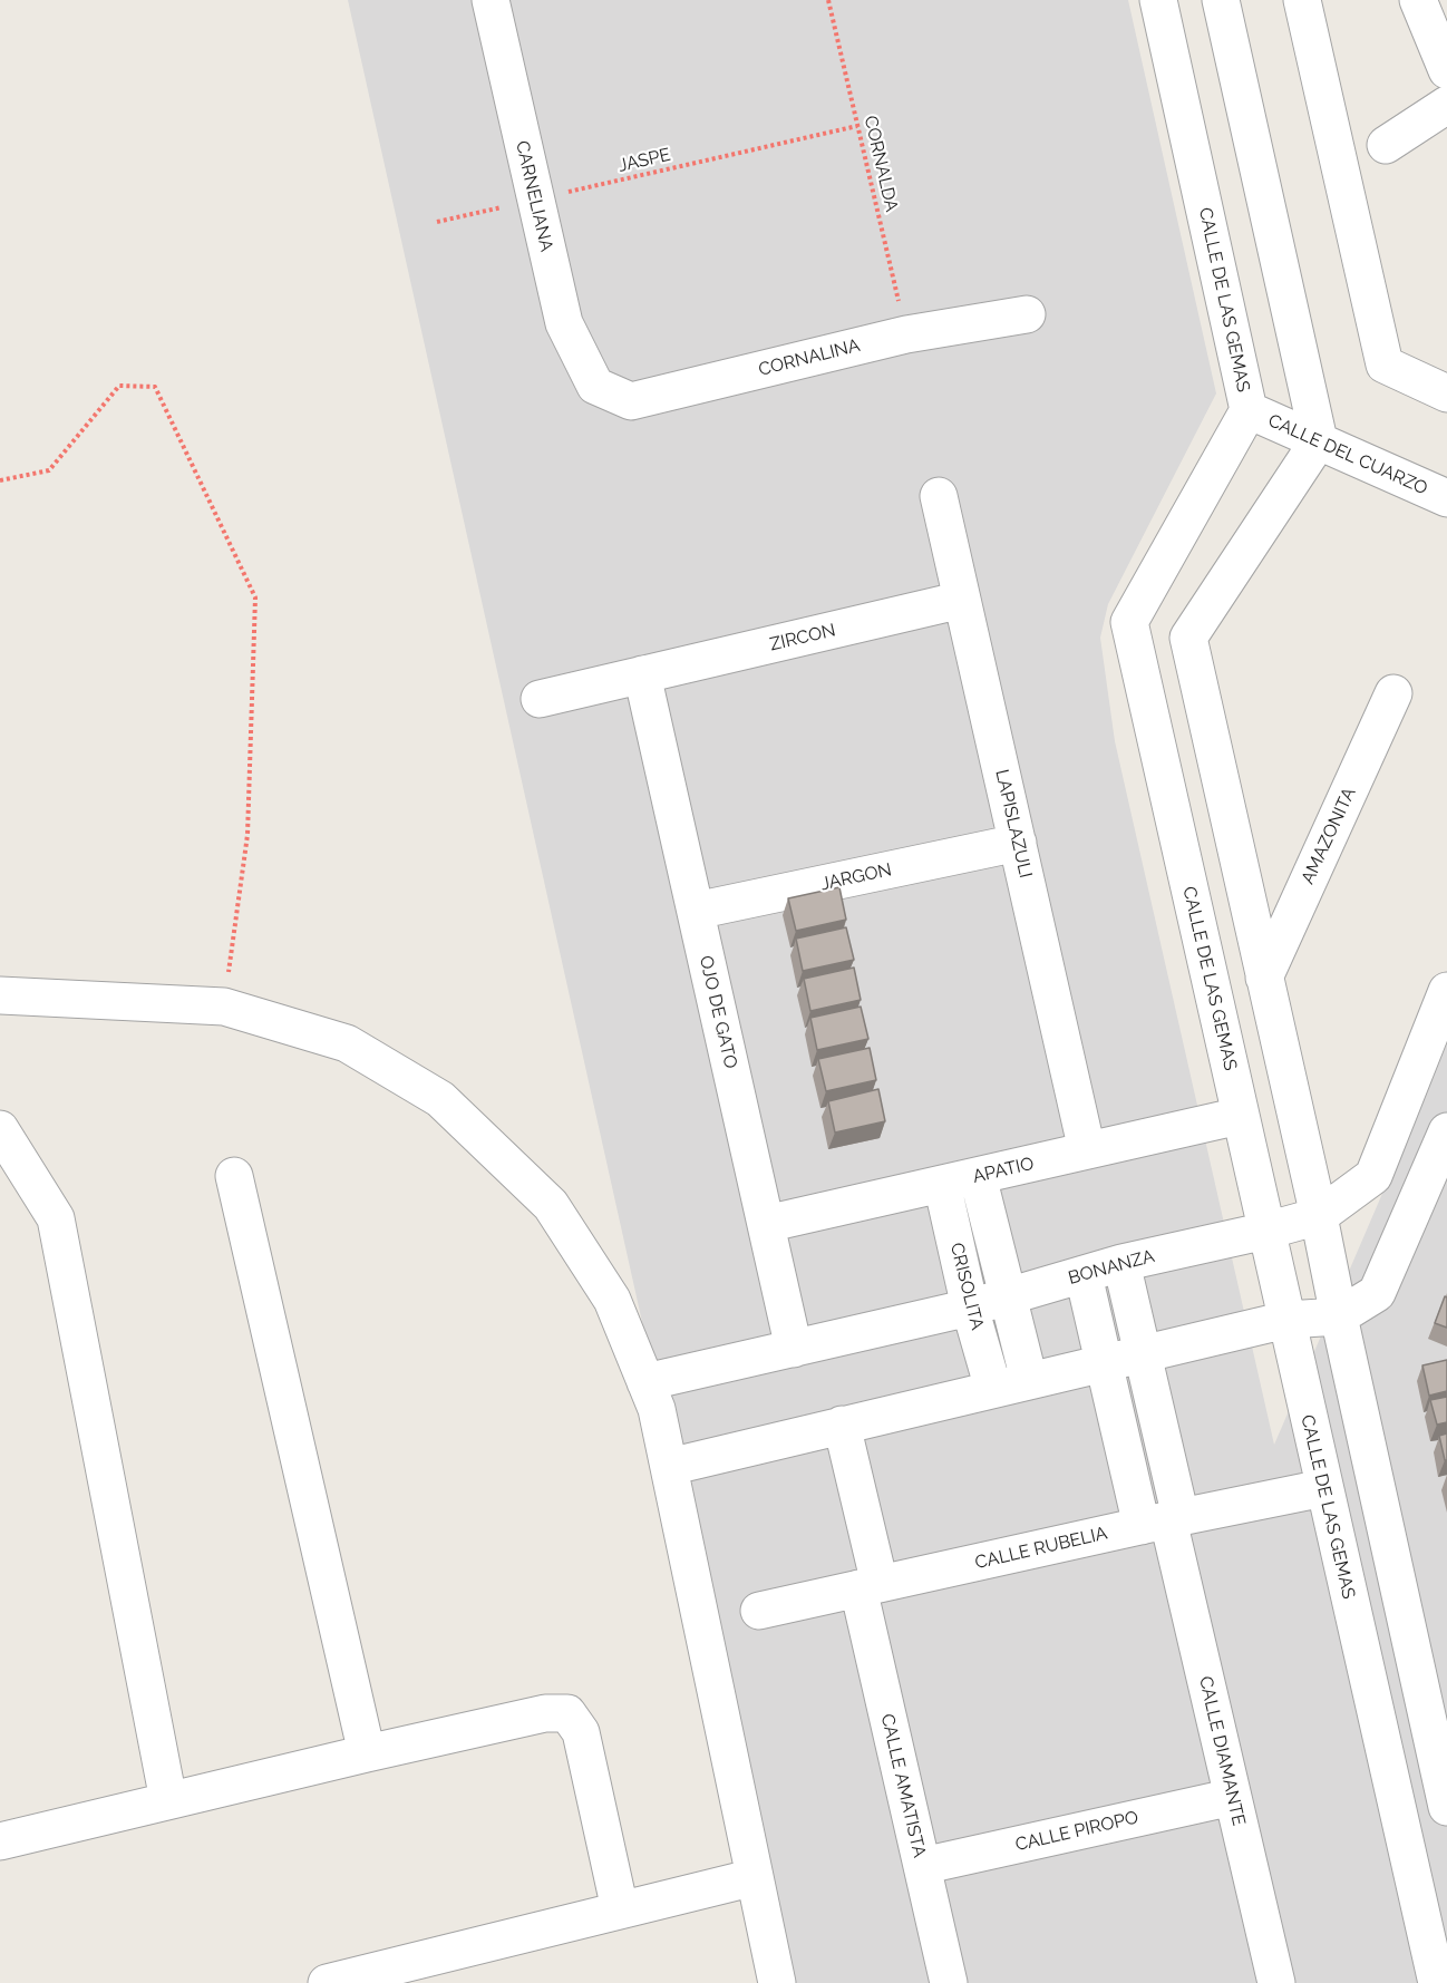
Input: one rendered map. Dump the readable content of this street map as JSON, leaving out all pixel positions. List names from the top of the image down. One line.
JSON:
{"streets":{"street":["CARNELIANA","CALLE DE LAS GEMAS","CORNALINA","CALLE DEL CUARZO","ZIRCON","LAPISLAZULI","AMAZONITA","JARGON","OJO DE GATO","APATIO","BONANZA","CRISOLITA","CALLE RUBELIA","CALLE DIAMANTE","CALLE AMATISTA","CALLE PIROPO"],"path":["JASPE","CORNALDA"]},"crossings":[["JASPE","CORNALDA"],["JASPE","CARNELIANA"],["CORNALDA","CORNALINA"],["CARNELIANA","CORNALINA"],["CALLE DE LAS GEMAS","CALLE DEL CUARZO"],["CALLE DE LAS GEMAS","APATIO"],["CALLE DE LAS GEMAS","BONANZA"],["CALLE DE LAS GEMAS","CALLE RUBELIA"],["ZIRCON","LAPISLAZULI"],["ZIRCON","OJO DE GATO"],["LAPISLAZULI","JARGON"],["LAPISLAZULI","APATIO"],["JARGON","OJO DE GATO"],["OJO DE GATO","APATIO"],["OJO DE GATO","BONANZA"],["APATIO","CRISOLITA"],["BONANZA","CRISOLITA"],["BONANZA","CALLE DIAMANTE"],["CALLE RUBELIA","CALLE DIAMANTE"],["CALLE RUBELIA","CALLE AMATISTA"],["CALLE DIAMANTE","CALLE PIROPO"],["CALLE AMATISTA","CALLE PIROPO"]]}
